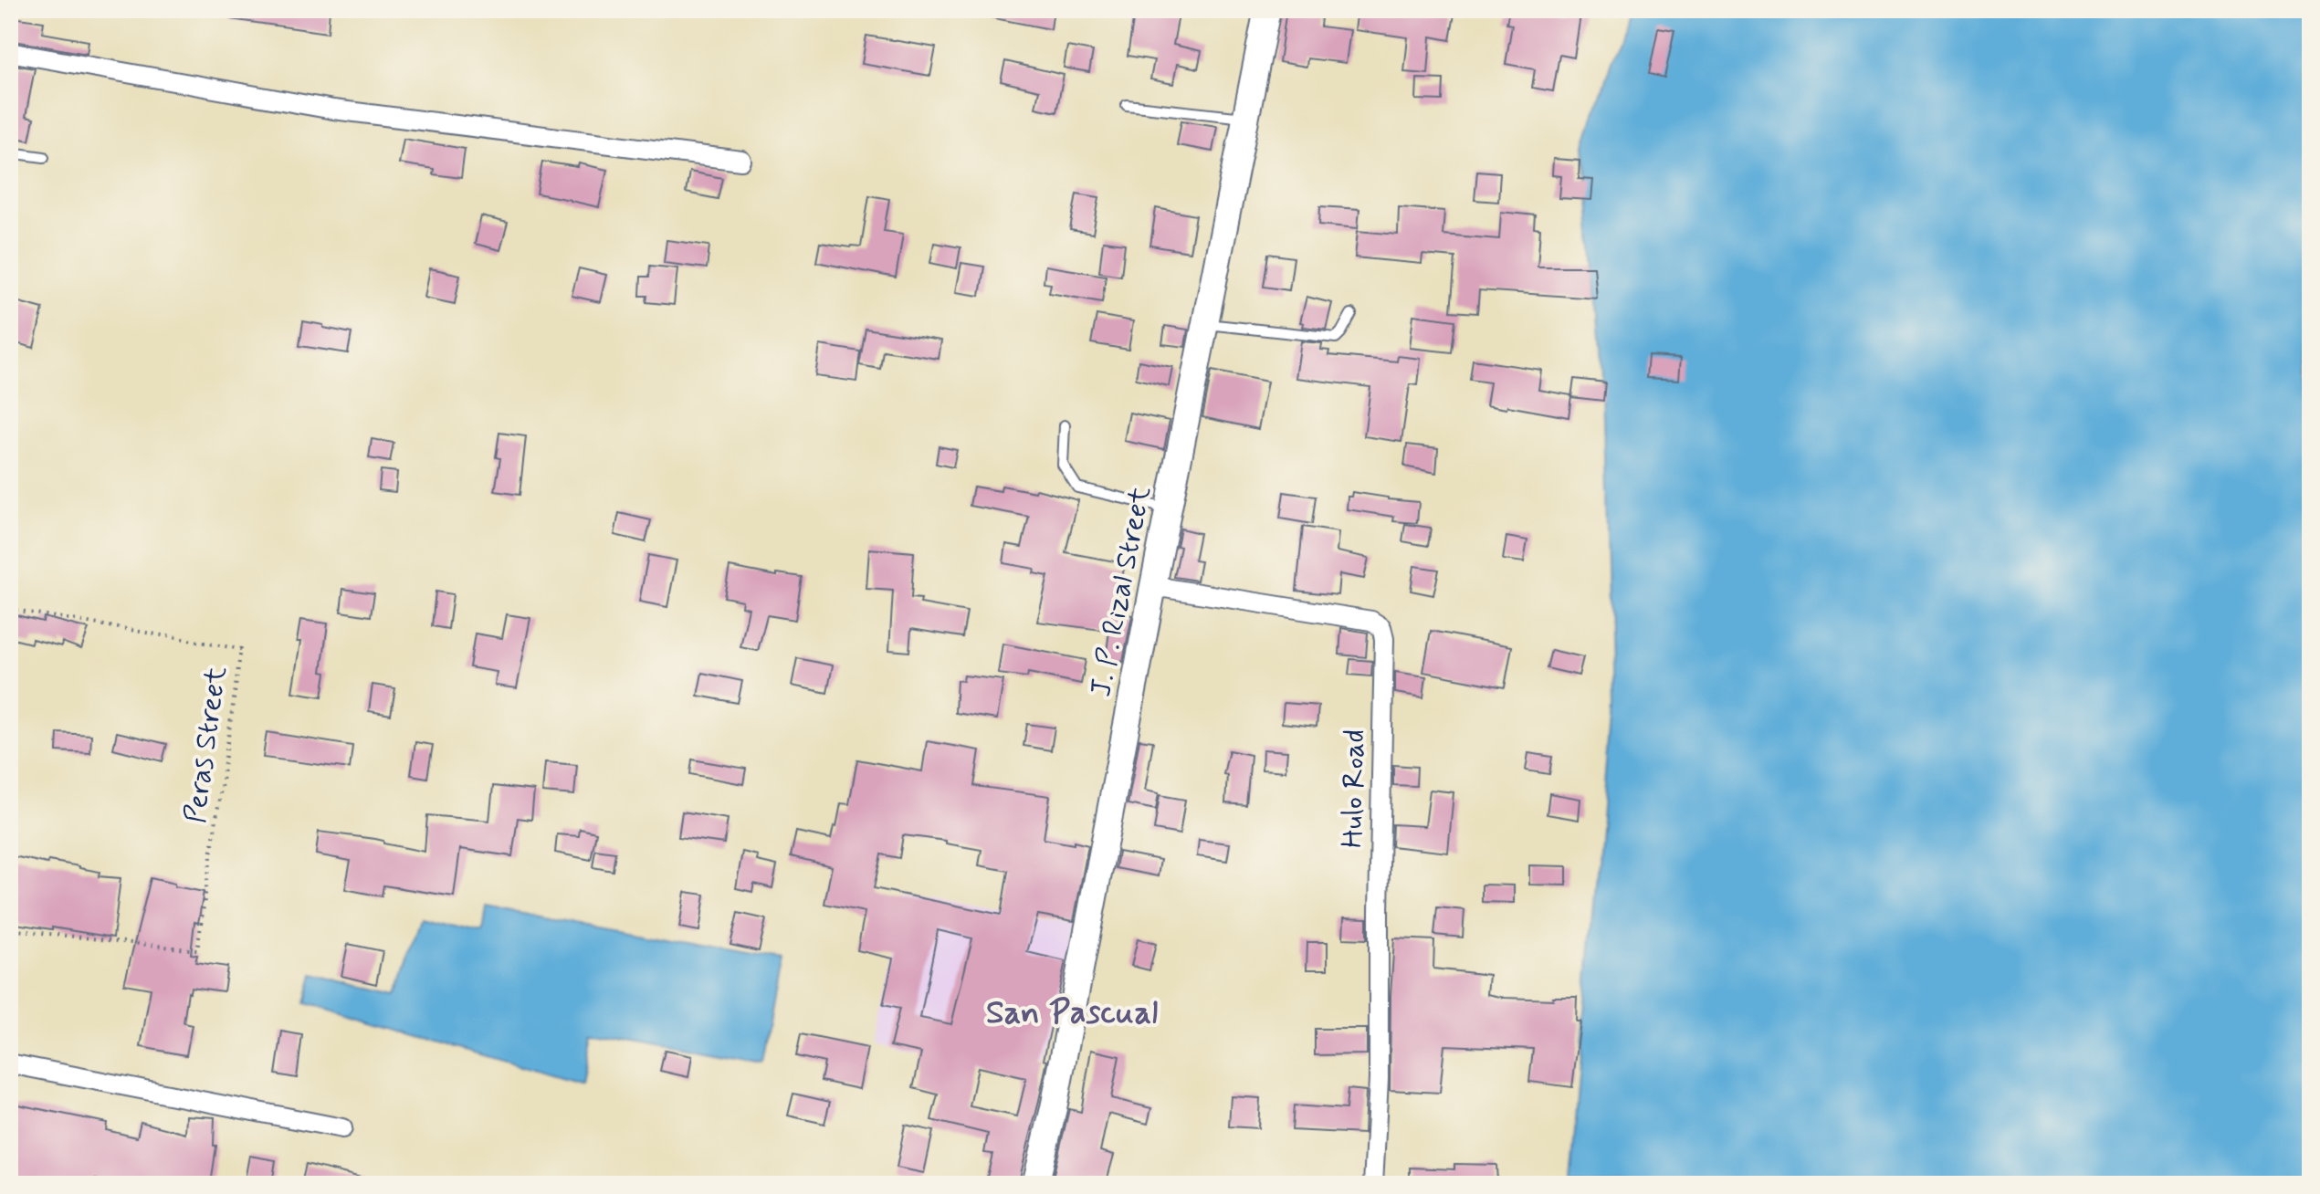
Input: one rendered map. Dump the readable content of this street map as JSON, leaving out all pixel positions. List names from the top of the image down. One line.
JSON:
{"streets":{"main road":["J. P. Rizal Street"],"street":["Hulo Road"],"path":["Peras Street"]},"crossings":[["J. P. Rizal Street","Hulo Road"]],"districts":["San Pascual"]}
